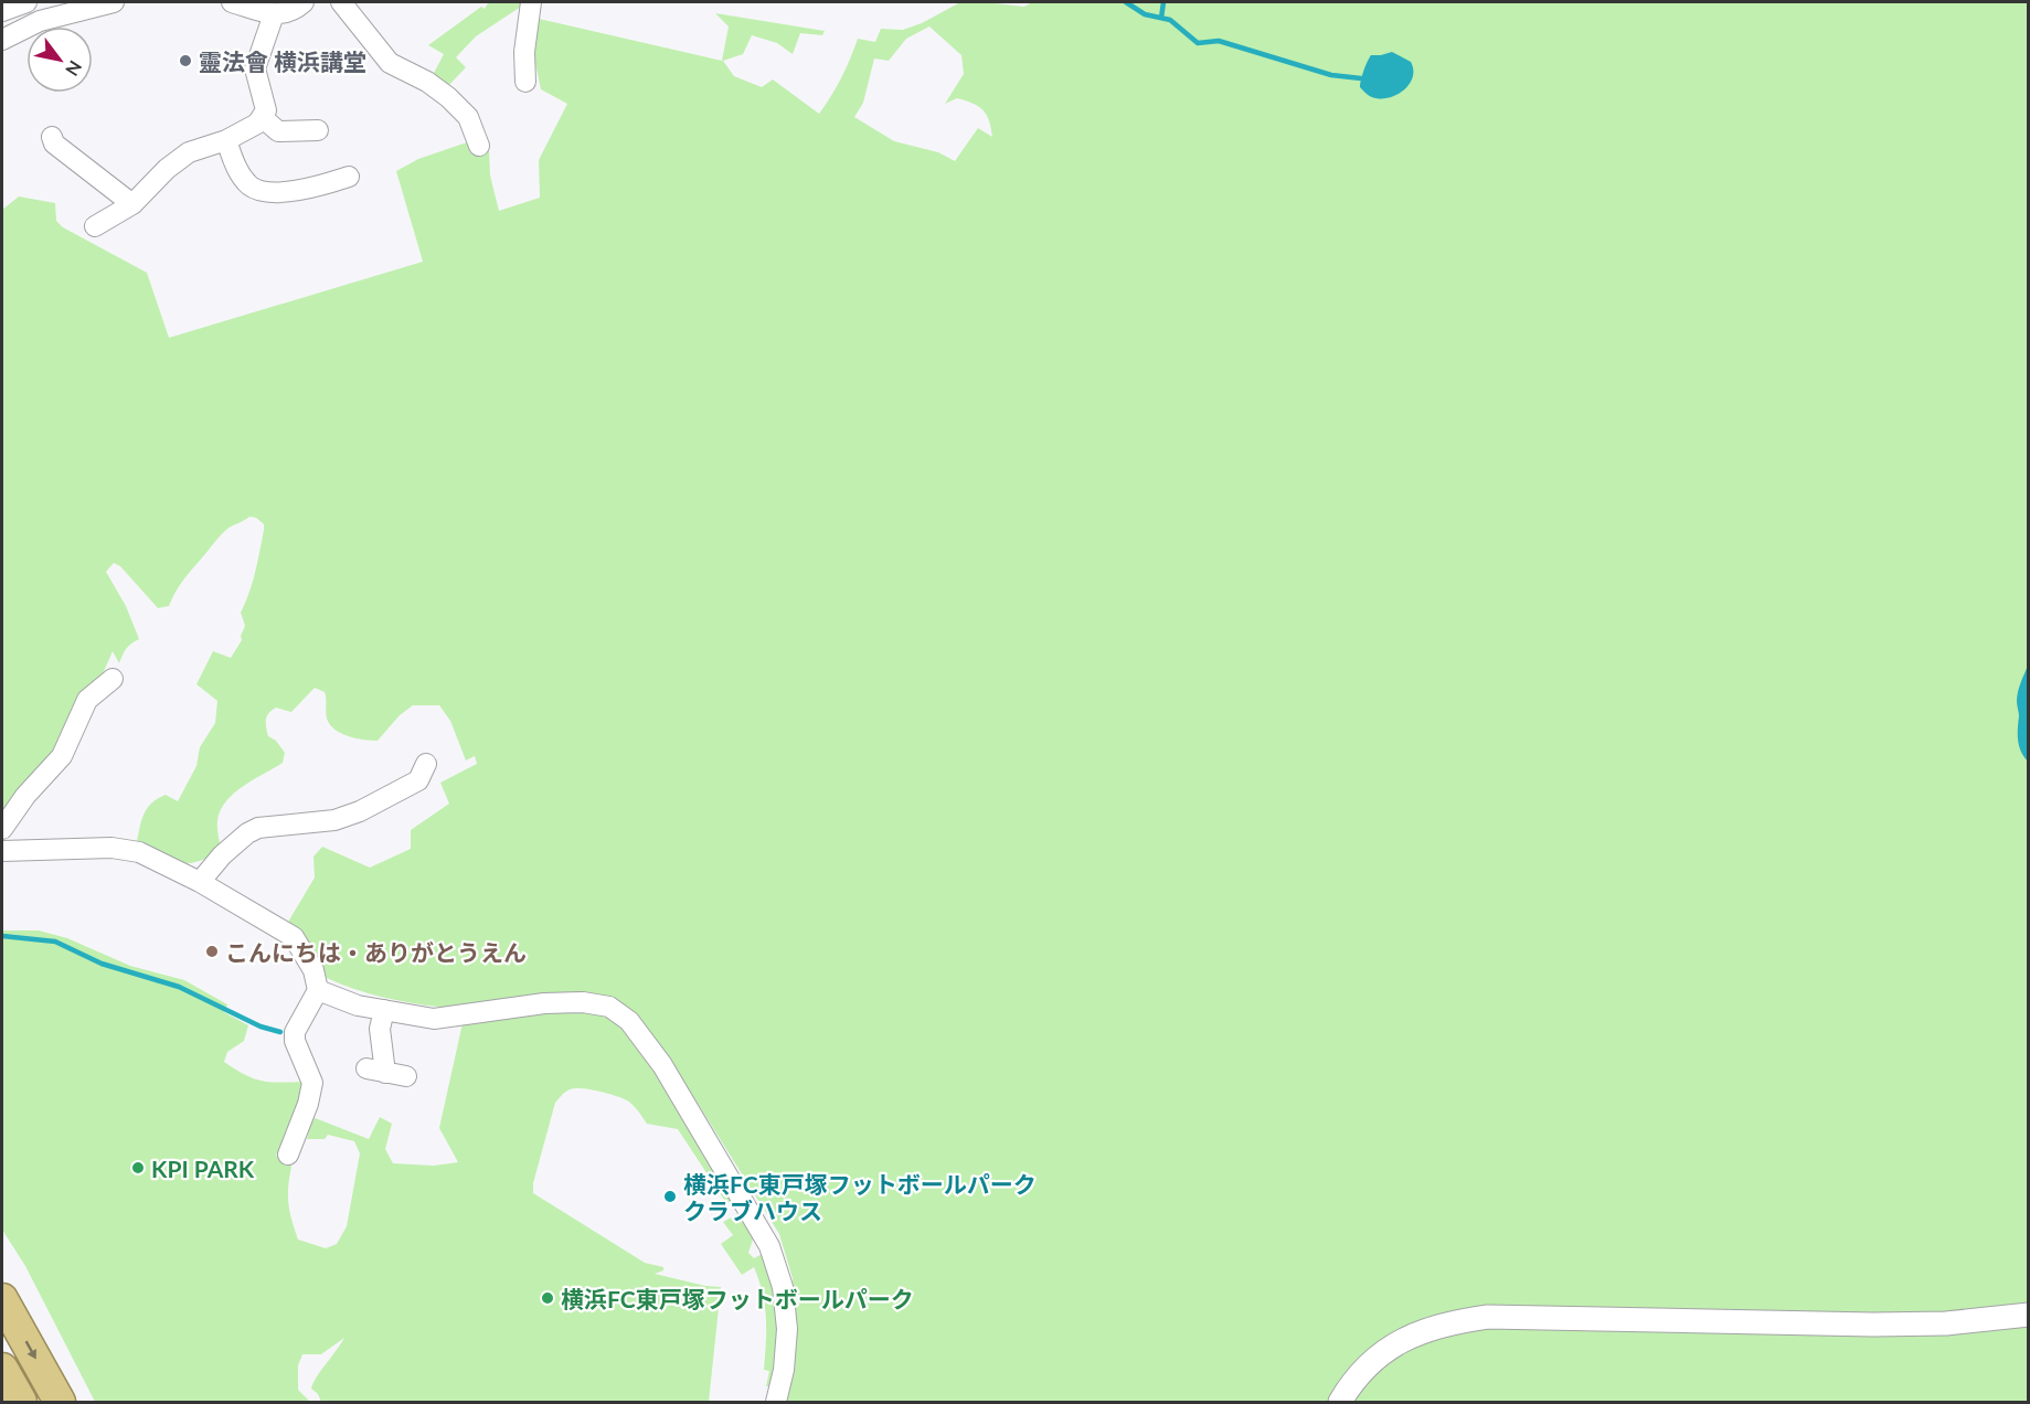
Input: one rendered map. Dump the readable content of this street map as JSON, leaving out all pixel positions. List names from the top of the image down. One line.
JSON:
{"places":["靈法會 横浜講堂","こんにちは・ありがとうえん","KPI PARK","横浜FC東戸塚フットボールパーク クラブハウス","横浜FC東戸塚フットボールパーク"],"north":"bottom right"}
